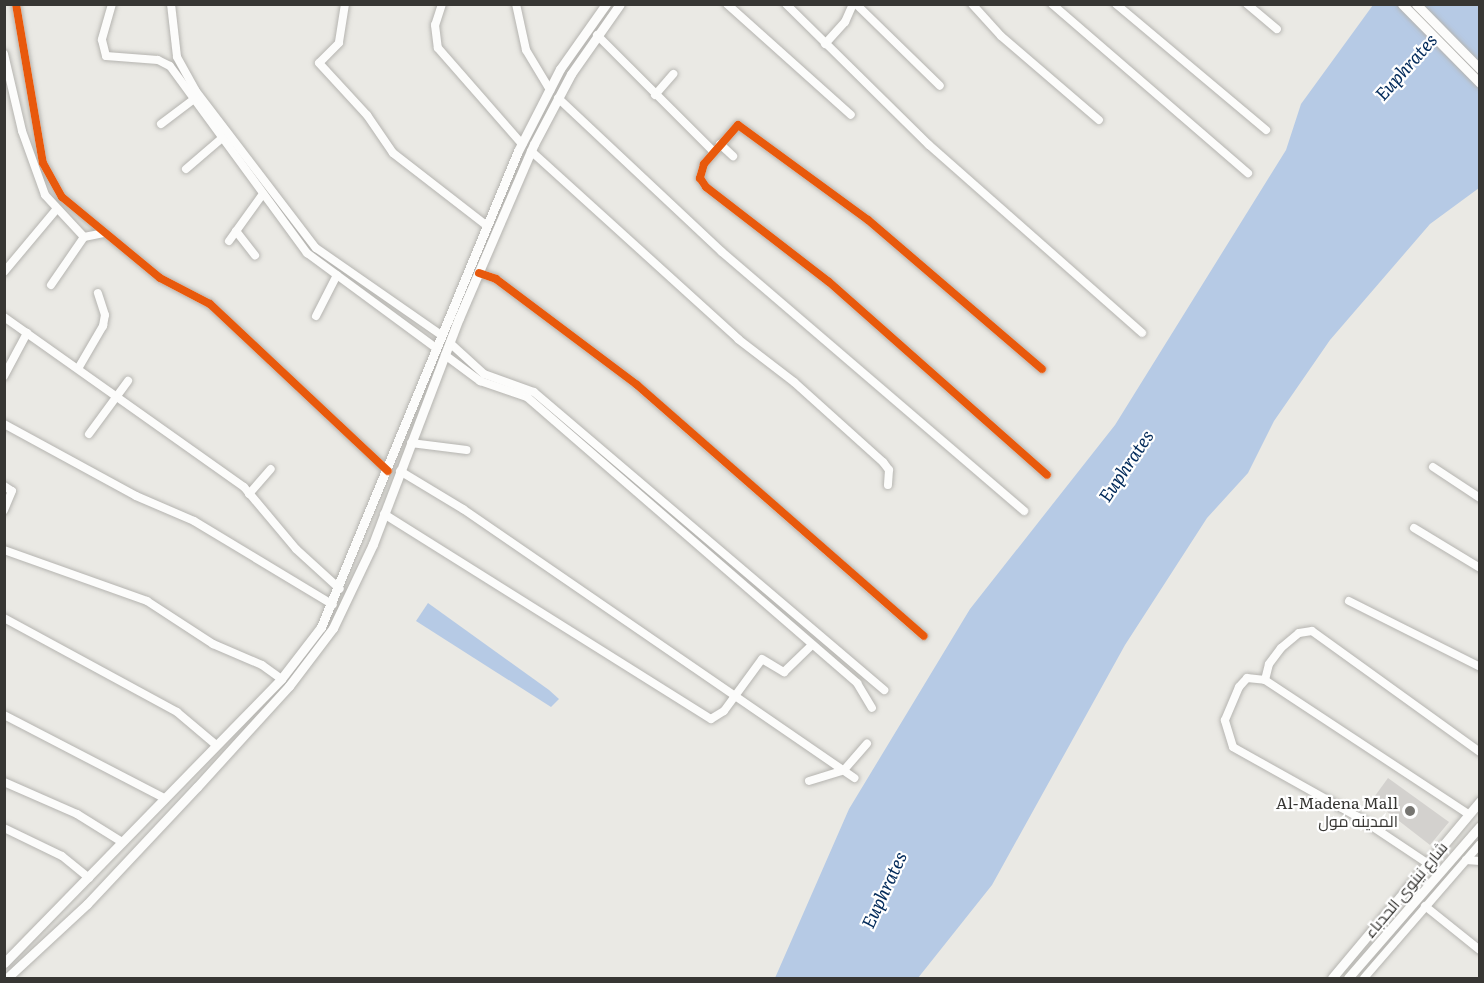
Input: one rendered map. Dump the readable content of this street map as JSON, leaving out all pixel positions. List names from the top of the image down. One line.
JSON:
{"streets":{"main road":["شارع نينوى الحدباء"]},"water":["Euphrates"],"places":["Al-Madena Mall المدينه مول"]}
